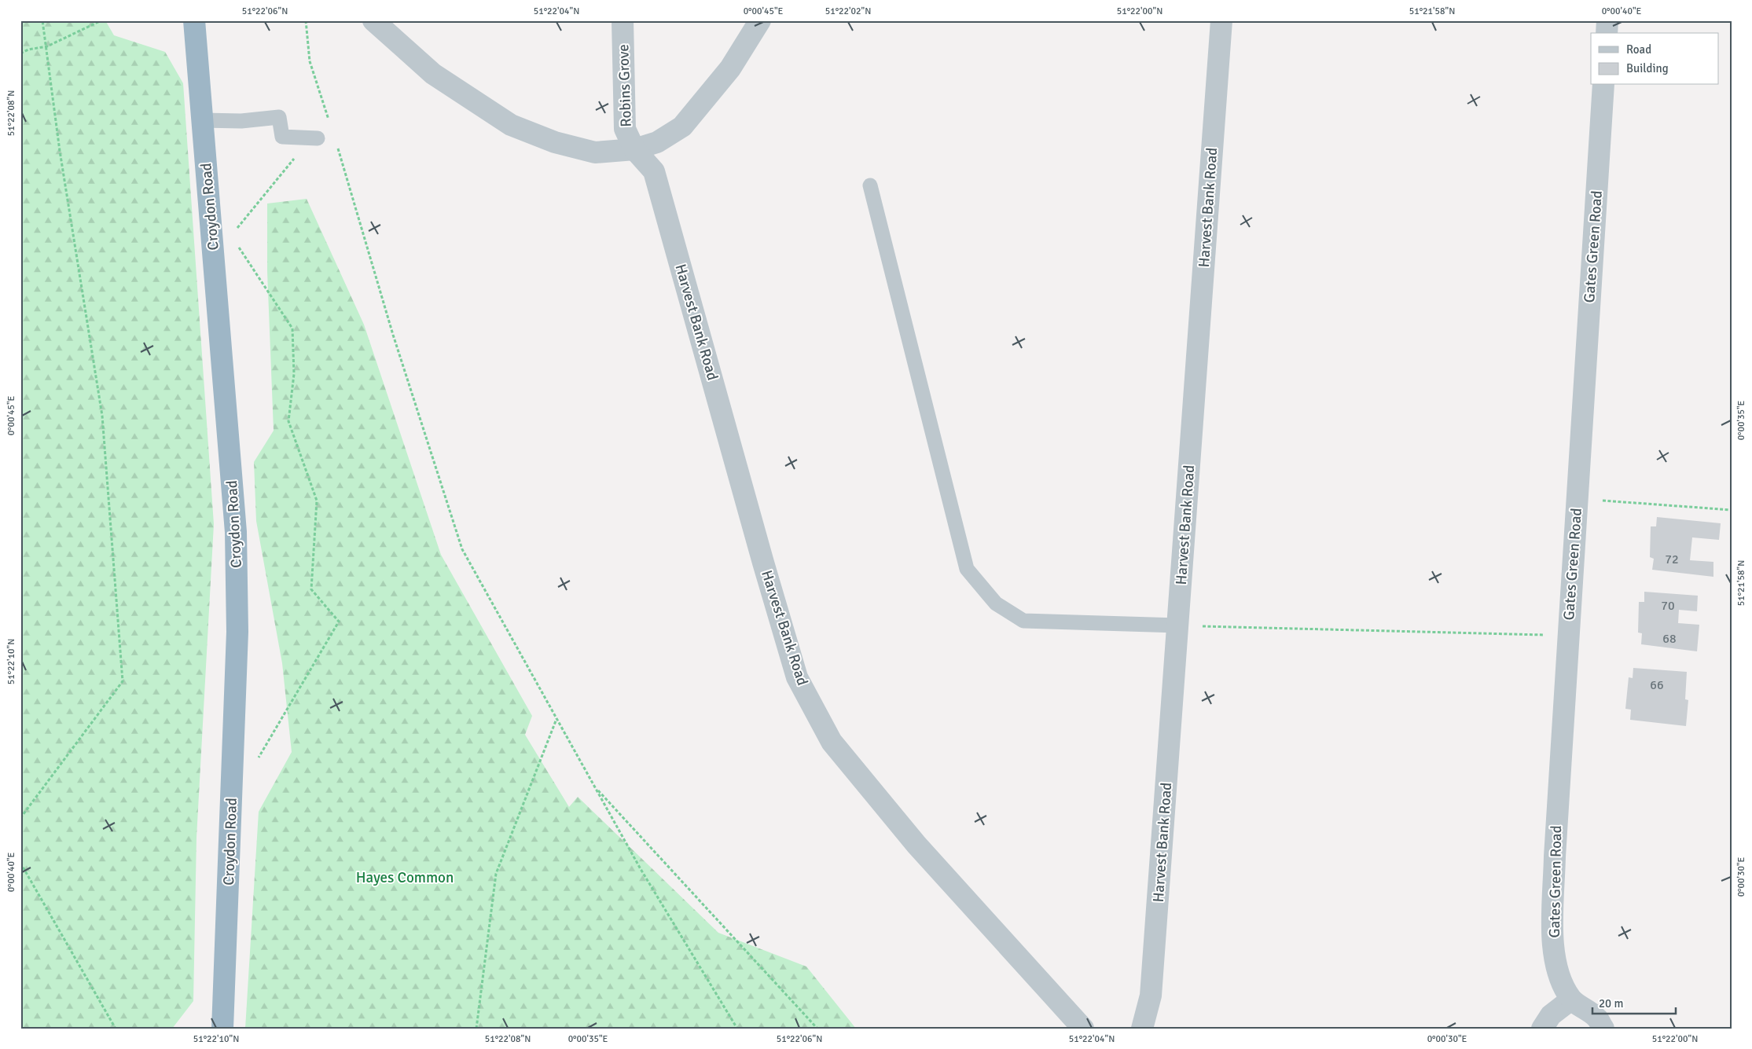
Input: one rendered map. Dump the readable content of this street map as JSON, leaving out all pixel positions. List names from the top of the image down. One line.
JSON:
{"streets":{"highway":["Croydon Road"],"street":["Robins Grove","Harvest Bank Road","Gates Green Road"]},"crossings":[["Robins Grove","Harvest Bank Road"]],"parks":["Hayes Common"],"house_numbers":["72","70","68","66"],"legend":["Road","Building"],"scale_bar":"20 m","coordinates":["51°22'06\"N","51°22'04\"N","0°00'45\"E","51°22'02\"N","51°22'00\"N","51°21'58\"N","0°00'40\"E","51°22'08\"N","0°00'35\"E","51°22'10\"N","0°00'30\"E"]}
